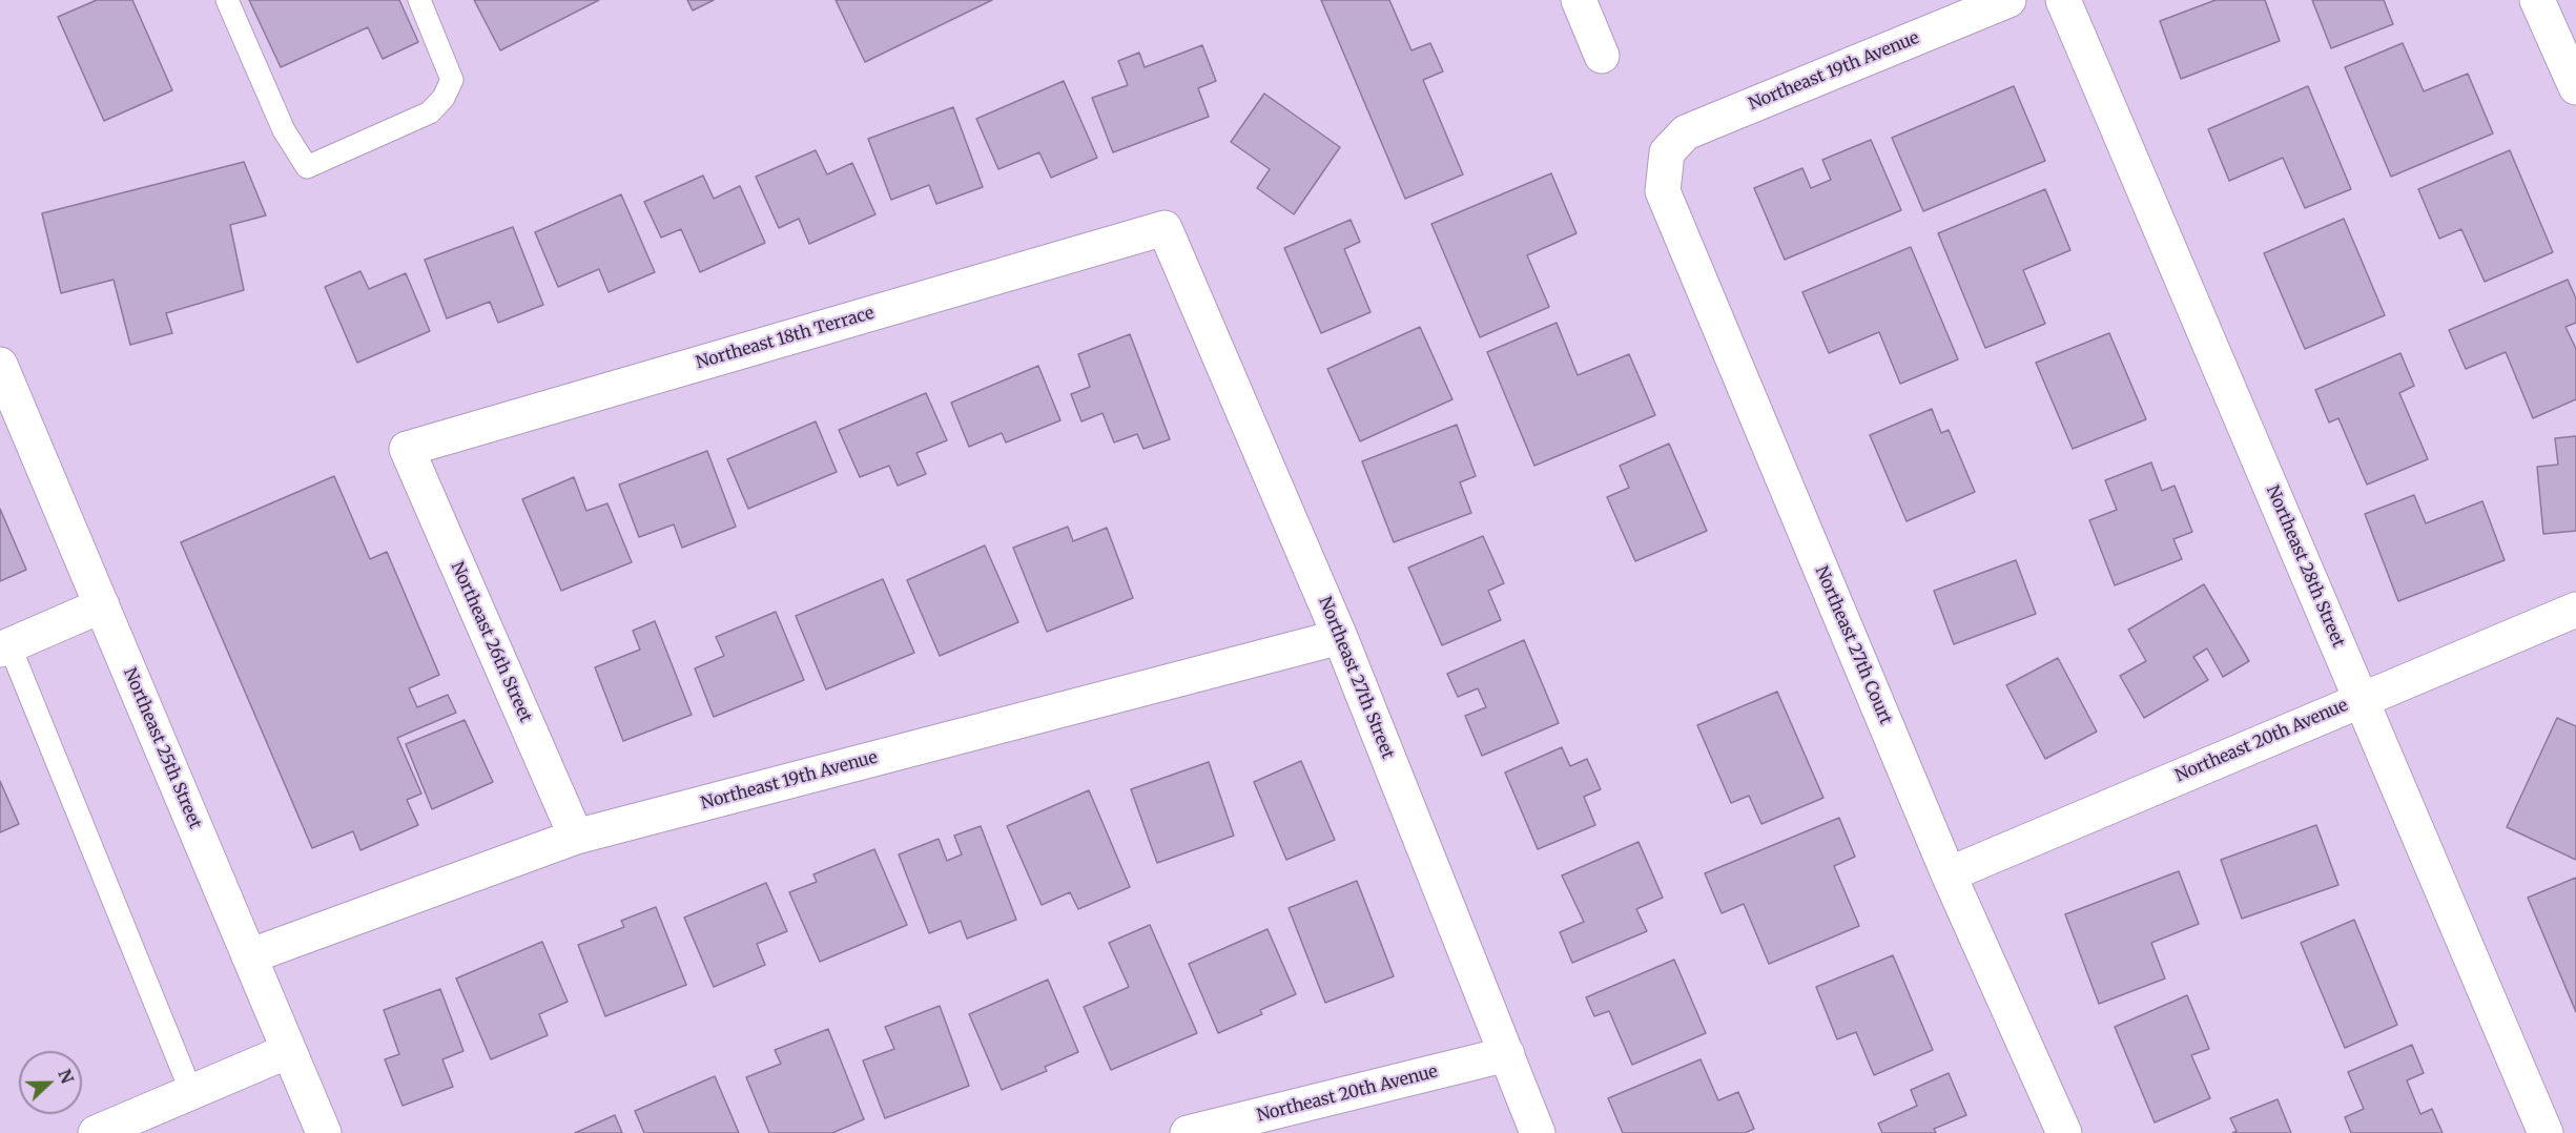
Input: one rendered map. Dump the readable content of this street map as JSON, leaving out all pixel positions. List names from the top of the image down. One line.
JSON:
{"streets":{"street":["Northeast 19th Avenue","Northeast 18th Terrace","Northeast 28th Street","Northeast 26th Street","Northeast 27th Court","Northeast 27th Street","Northeast 20th Avenue","Northeast 25th Street"]},"crossings":[["Northeast 19th Avenue","Northeast 26th Street"],["Northeast 19th Avenue","Northeast 27th Court"],["Northeast 19th Avenue","Northeast 27th Street"],["Northeast 19th Avenue","Northeast 25th Street"],["Northeast 18th Terrace","Northeast 26th Street"],["Northeast 18th Terrace","Northeast 27th Street"],["Northeast 28th Street","Northeast 20th Avenue"],["Northeast 27th Court","Northeast 20th Avenue"],["Northeast 27th Street","Northeast 20th Avenue"]],"north":"right"}
